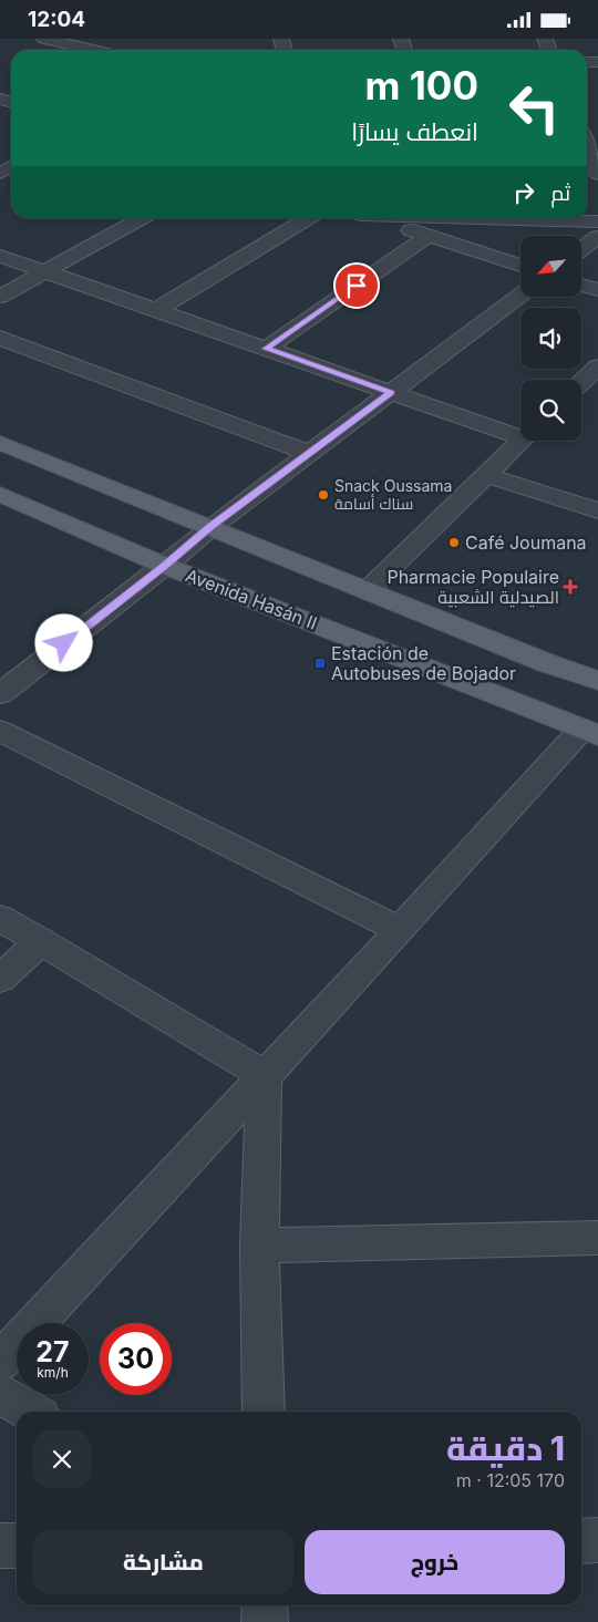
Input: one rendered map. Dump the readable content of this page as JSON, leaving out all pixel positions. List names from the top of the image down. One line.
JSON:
{"streets":{"main road":["Avenida Hasán II"]},"places":{"other":["Snack Oussama سناك أسامة","Café Joumana"],"health":["Pharmacie Populaire الصيدلية الشعبية"],"transit":["Estación de Autobuses de Bojador"]},"north":"bottom left","page":{"status":"12:04","turn":["100 m","انعطف يسارًا"],"then":"ثم","speed":"27 km/h","limit":"30","heading":["1 دقيقة","170 m · 12:05"],"buttons":["خروج","مشاركة"]}}
